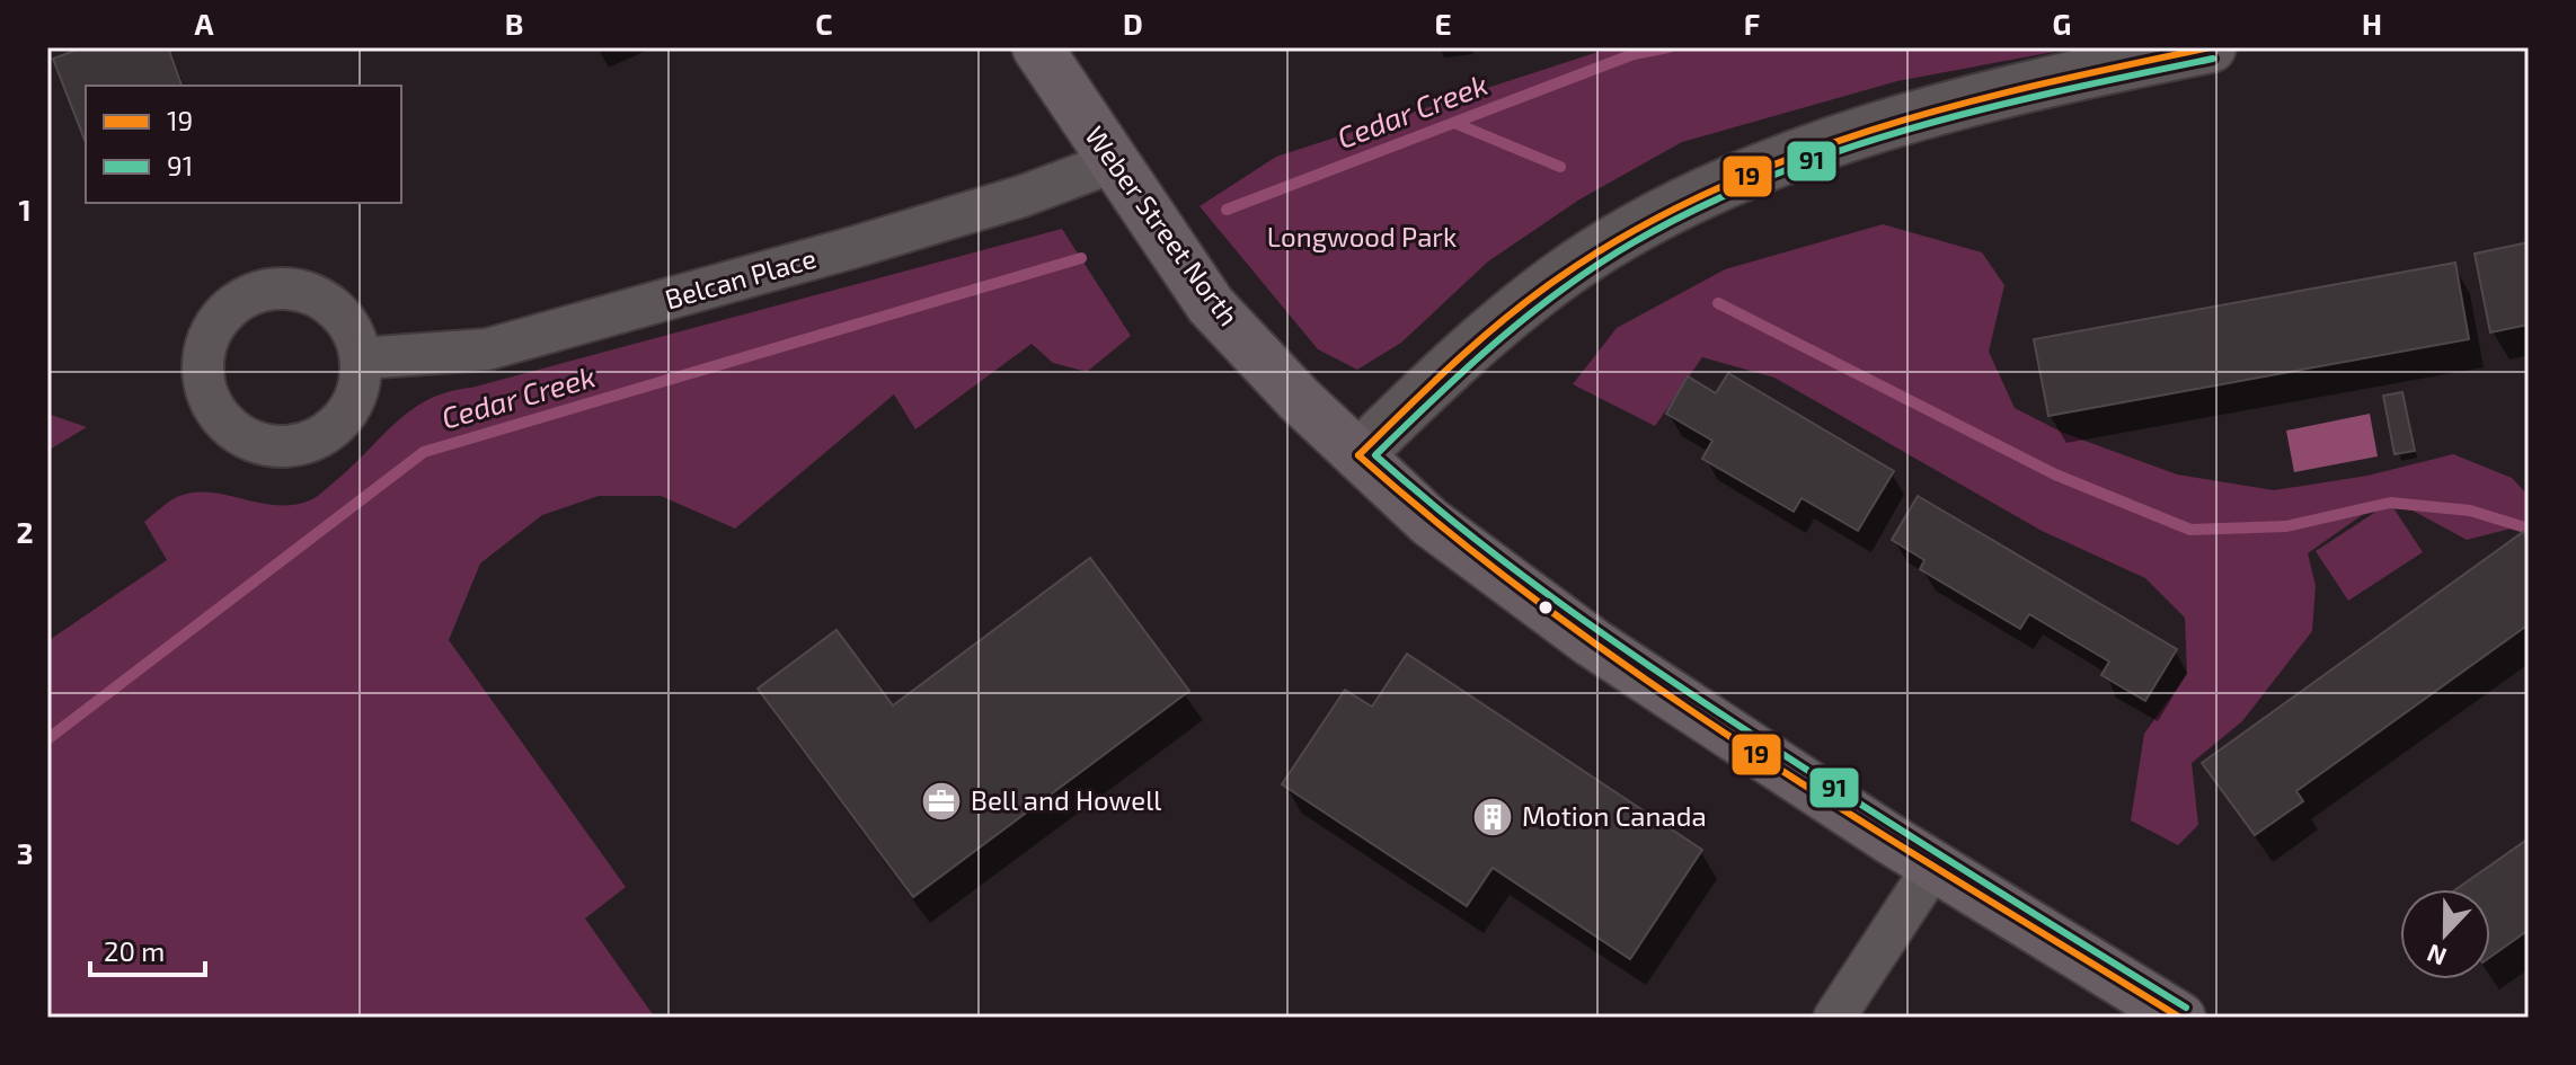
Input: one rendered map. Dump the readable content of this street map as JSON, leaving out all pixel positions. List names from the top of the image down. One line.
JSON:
{"streets":{"main road":["Weber Street North"],"street":["Belcan Place"]},"crossings":[["Weber Street North","Belcan Place"]],"water":["Cedar Creek"],"parks":["Longwood Park"],"places":{"office":["Bell and Howell"],"building":["Motion Canada"]},"lines":["transit line 19","transit line 91"],"legend":["19","91"],"scale_bar":"20 m","north":"bottom","grid":{"columns":["A","B","C","D","E","F","G","H"],"rows":["1","2","3"]}}
